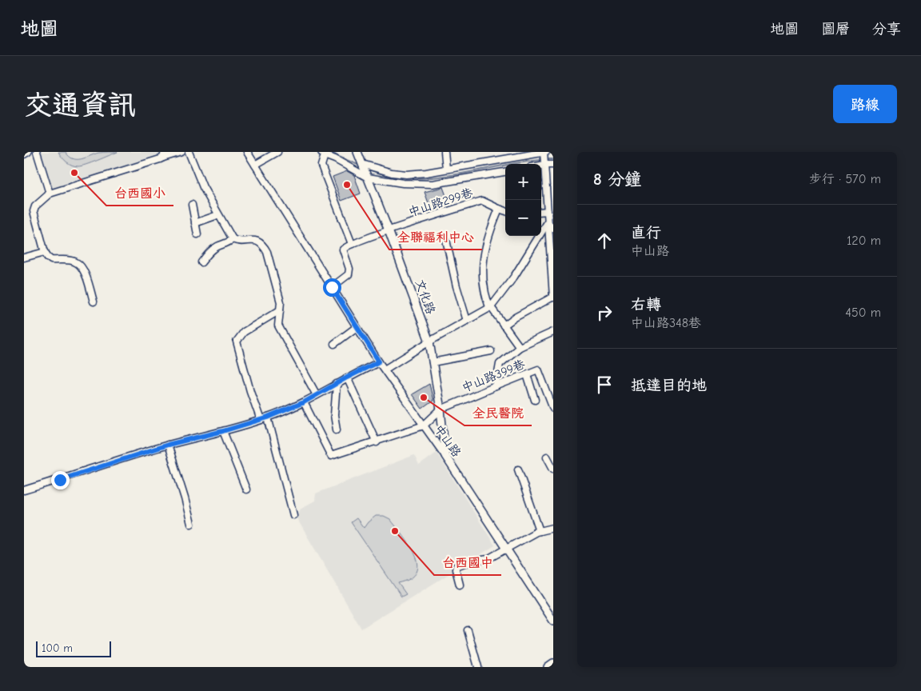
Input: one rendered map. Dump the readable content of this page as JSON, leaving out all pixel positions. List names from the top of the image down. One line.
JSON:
{"streets":{"main road":["文化路","中山路"],"street":["中山路299巷","中山路399巷"]},"crossings":[["中山路299巷","文化路"],["文化路","中山路399巷"],["文化路","中山路"],["中山路399巷","中山路"]],"places":["台西國小","全聯福利中心","全民醫院","台西國中"],"scale_bar":"100 m","page":{"header":"地圖","nav":["地圖","圖層","分享"],"buttons":"路線","title":"交通資訊","heading":["8 分鐘","步行 · 570 m"],"map_buttons":["+","−"],"list":[["直行","中山路","120 m"],["右轉","中山路348巷","450 m"],"抵達目的地"],"scale":"100 m"}}
